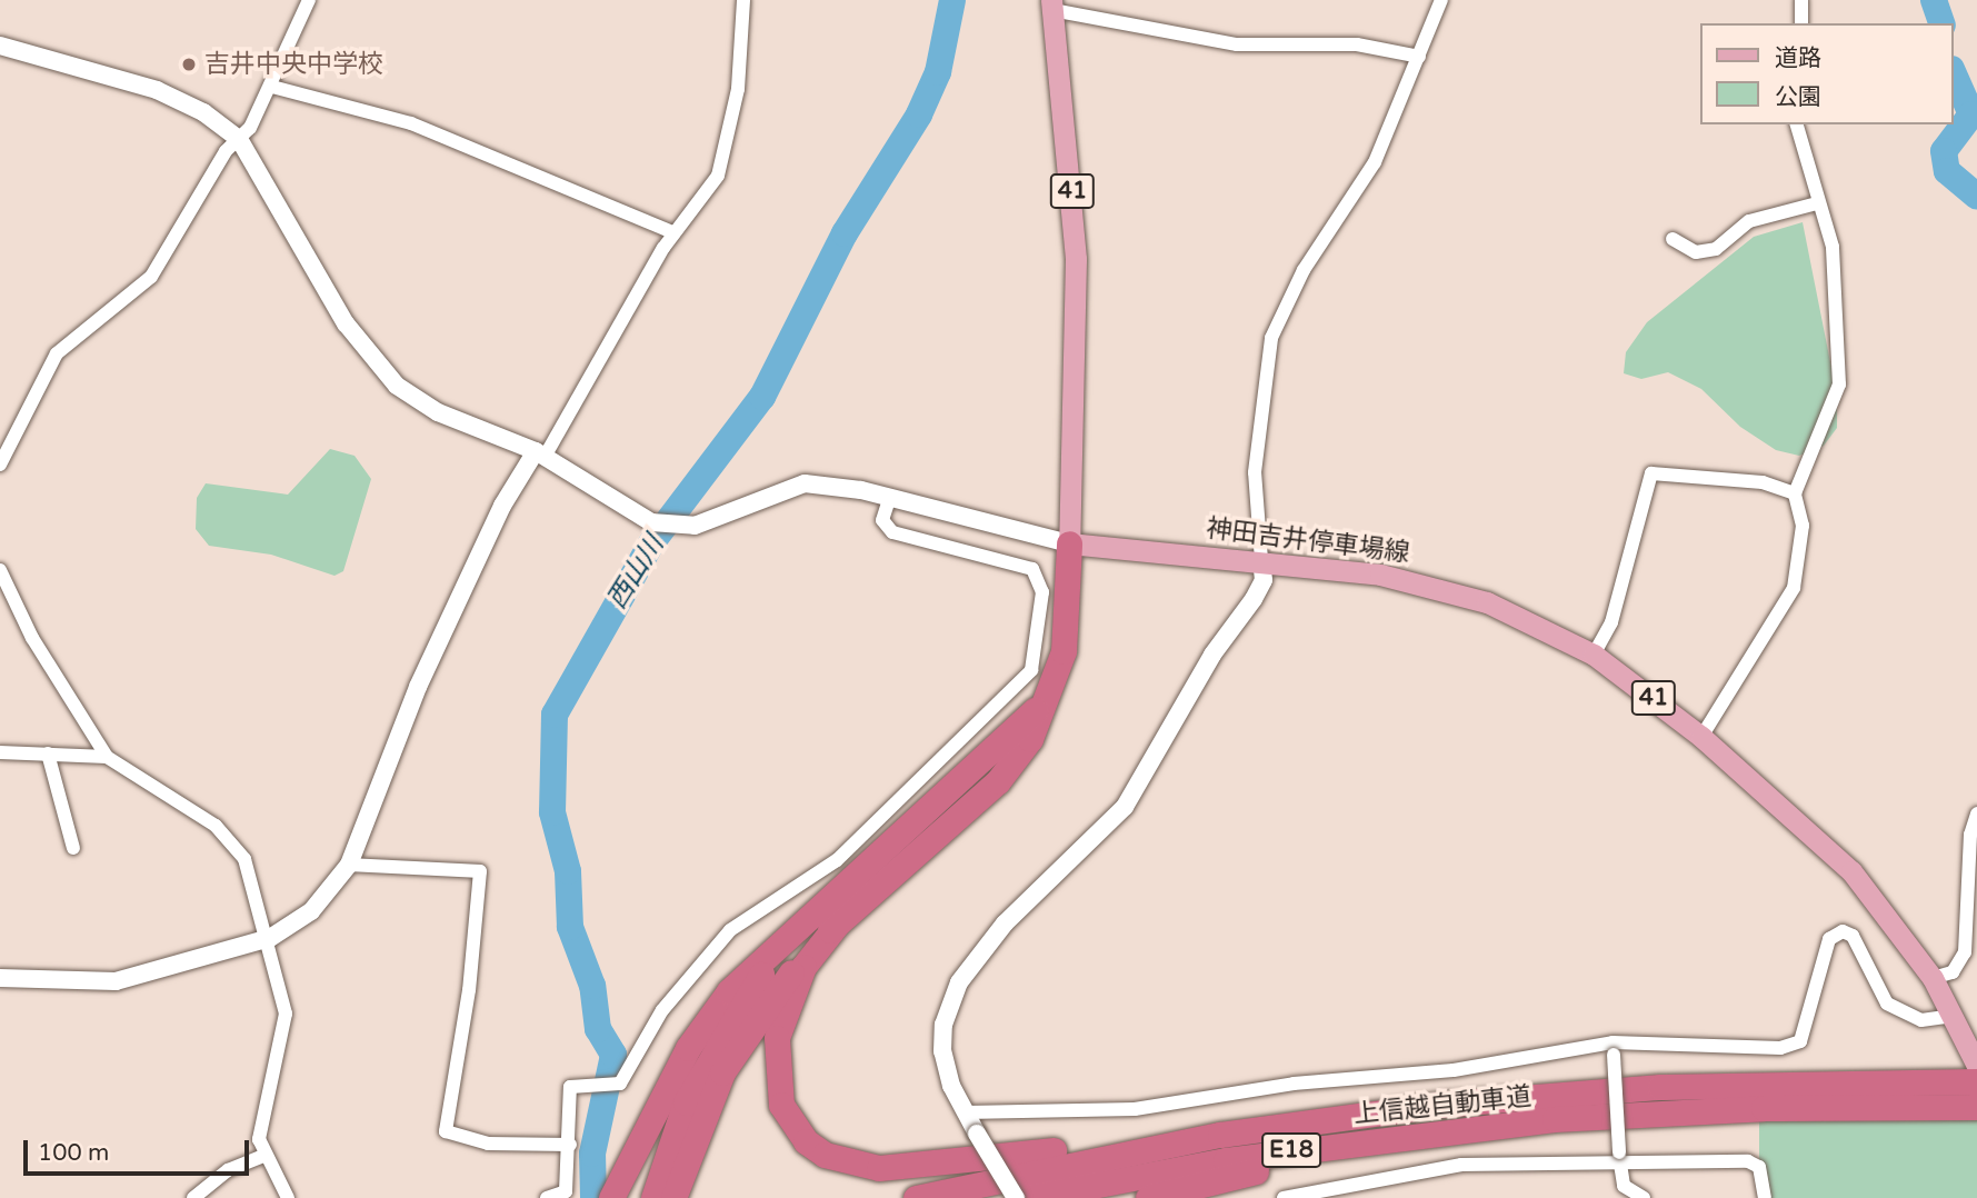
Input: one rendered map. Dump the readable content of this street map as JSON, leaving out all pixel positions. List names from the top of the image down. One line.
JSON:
{"streets":{"highway":["上信越自動車道","E18"],"main road":["41","神田吉井停車場線"]},"crossings":[["41","神田吉井停車場線"],["神田吉井停車場線","上信越自動車道"]],"water":["西山川"],"places":["吉井中央中学校"],"legend":["道路","公園"],"scale_bar":"100 m"}
